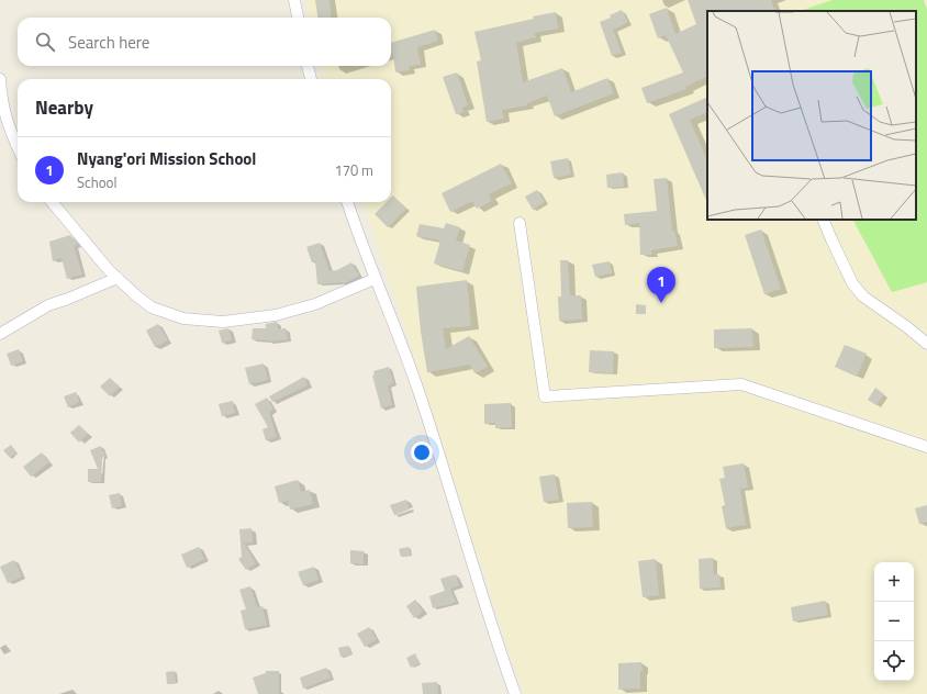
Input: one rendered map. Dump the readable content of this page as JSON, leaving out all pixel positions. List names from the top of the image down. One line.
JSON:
{"page":{"search":"Search here","heading":"Nearby","list":[{"mark":"1","name":"Nyang'ori Mission School","note":"School","value":"170 m"}],"pins":"1","map_buttons":["+","−"]}}
